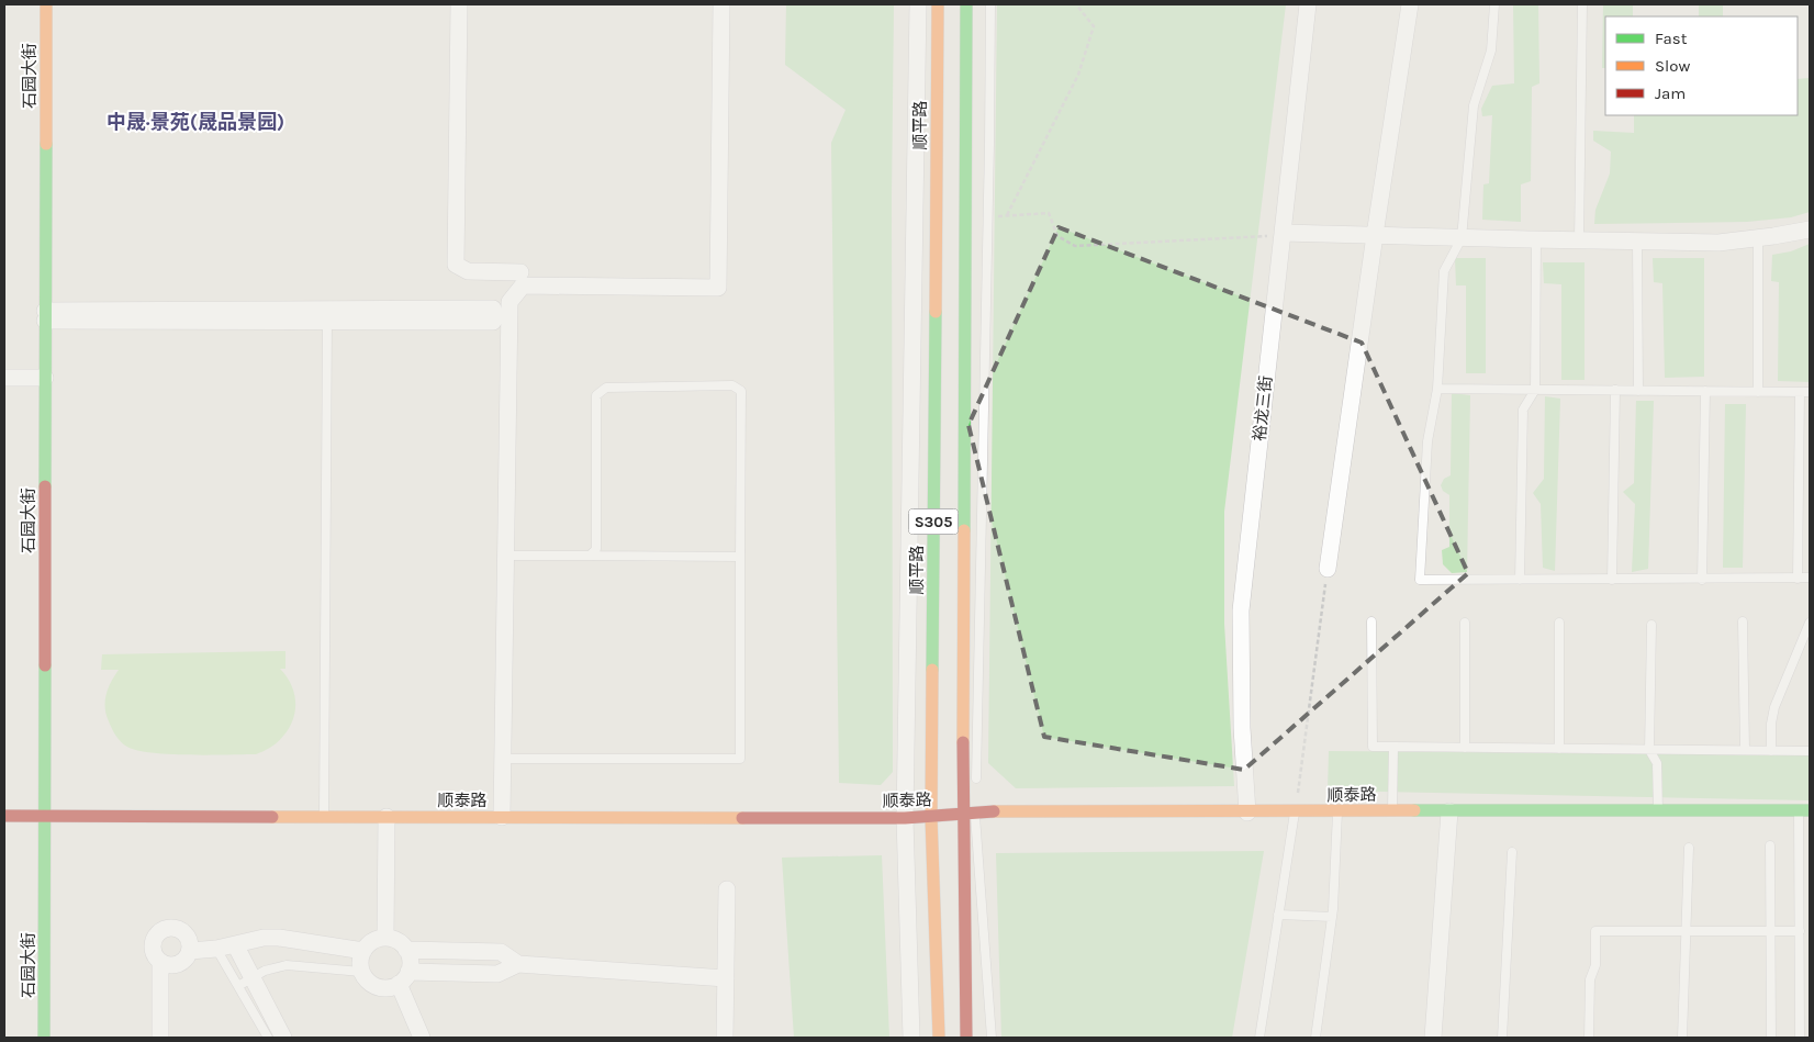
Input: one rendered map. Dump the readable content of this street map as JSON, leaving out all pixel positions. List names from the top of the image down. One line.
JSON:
{"streets":{"street":["石园大街","顺平路","裕龙三街","S305","顺泰路"]},"crossings":[["石园大街","顺泰路"],["顺平路","顺泰路"],["裕龙三街","顺泰路"],["S305","顺泰路"]],"districts":["中晟·景苑(晟品景园)"],"legend":["Fast","Slow","Jam"]}
